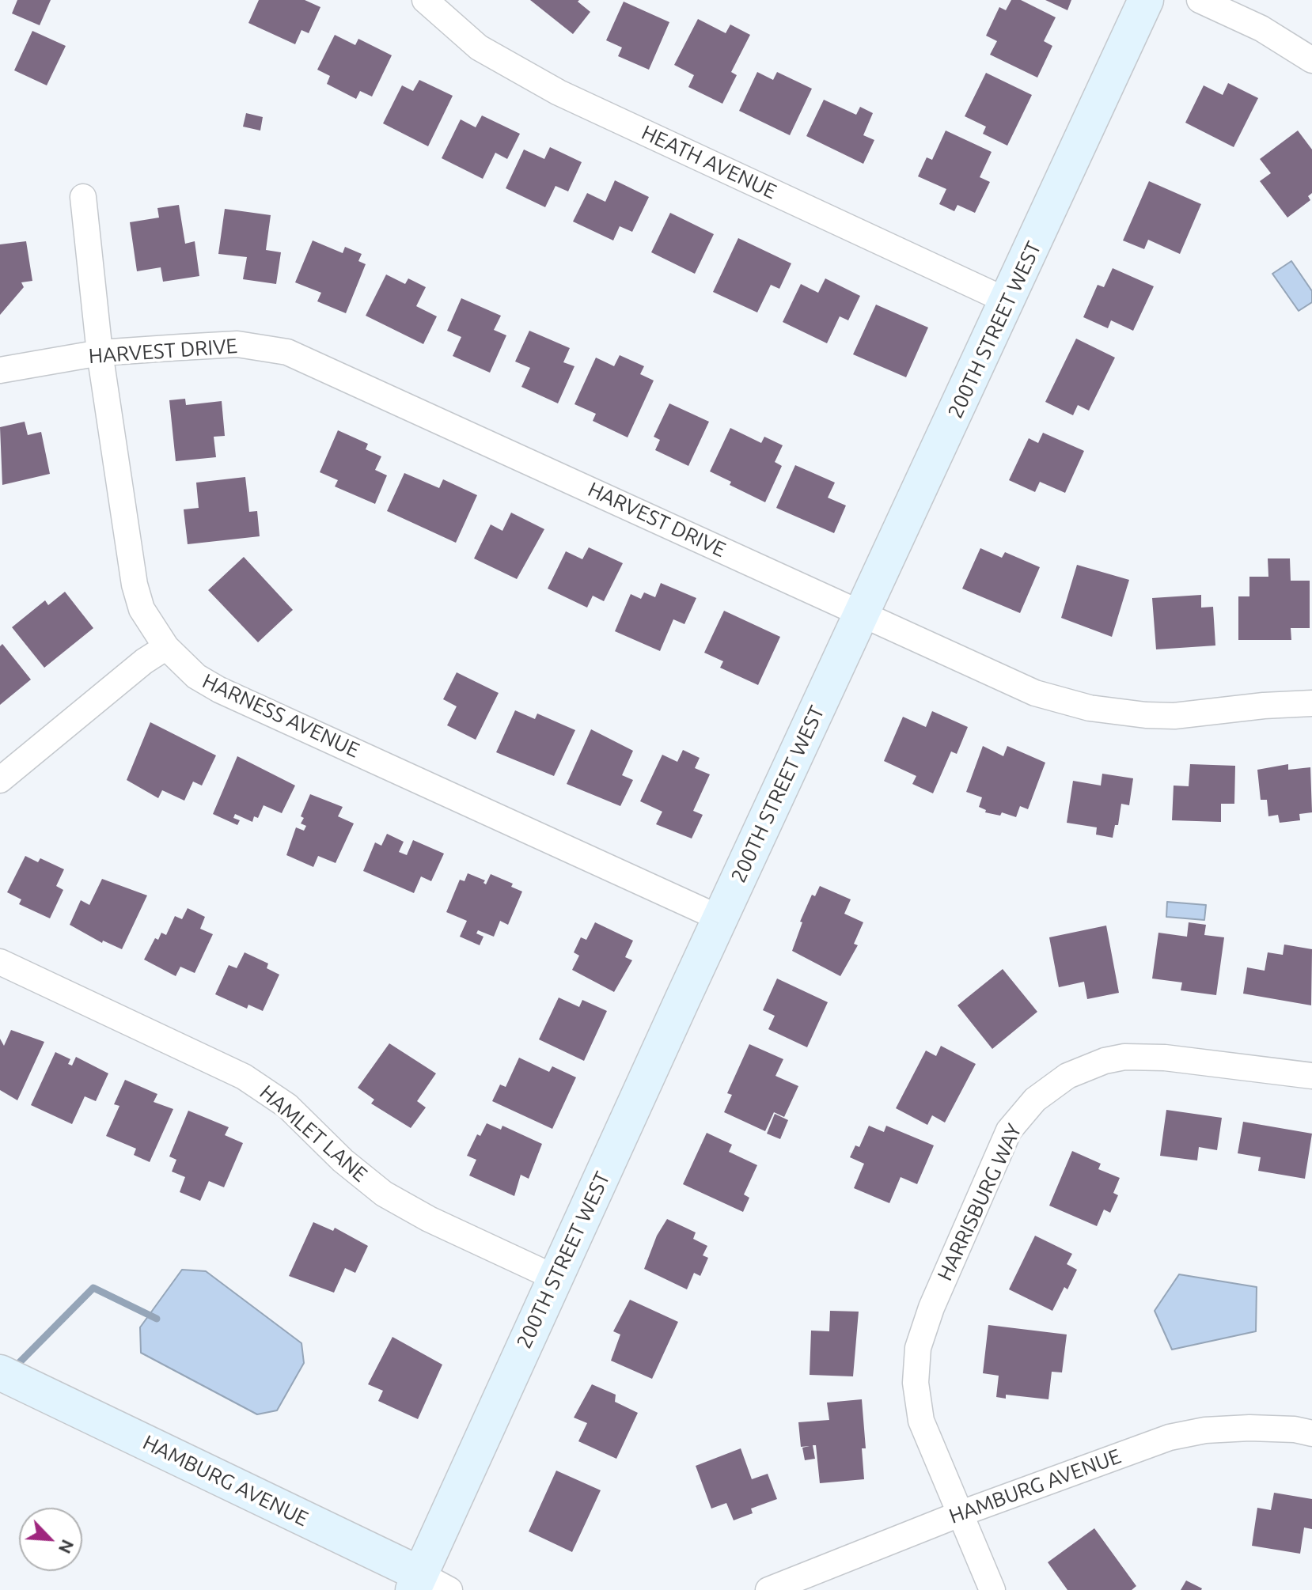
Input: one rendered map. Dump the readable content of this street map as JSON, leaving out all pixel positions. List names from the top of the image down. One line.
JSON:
{"streets":{"street":["HEATH AVENUE","200TH STREET WEST","HARVEST DRIVE","HARNESS AVENUE","HAMLET LANE","HARRISBURG WAY","HAMBURG AVENUE"]},"crossings":[["HEATH AVENUE","200TH STREET WEST"],["200TH STREET WEST","HARVEST DRIVE"],["200TH STREET WEST","HARNESS AVENUE"],["200TH STREET WEST","HAMLET LANE"],["200TH STREET WEST","HAMBURG AVENUE"],["HARVEST DRIVE","HARNESS AVENUE"],["HARRISBURG WAY","HAMBURG AVENUE"]],"north":"bottom right"}
